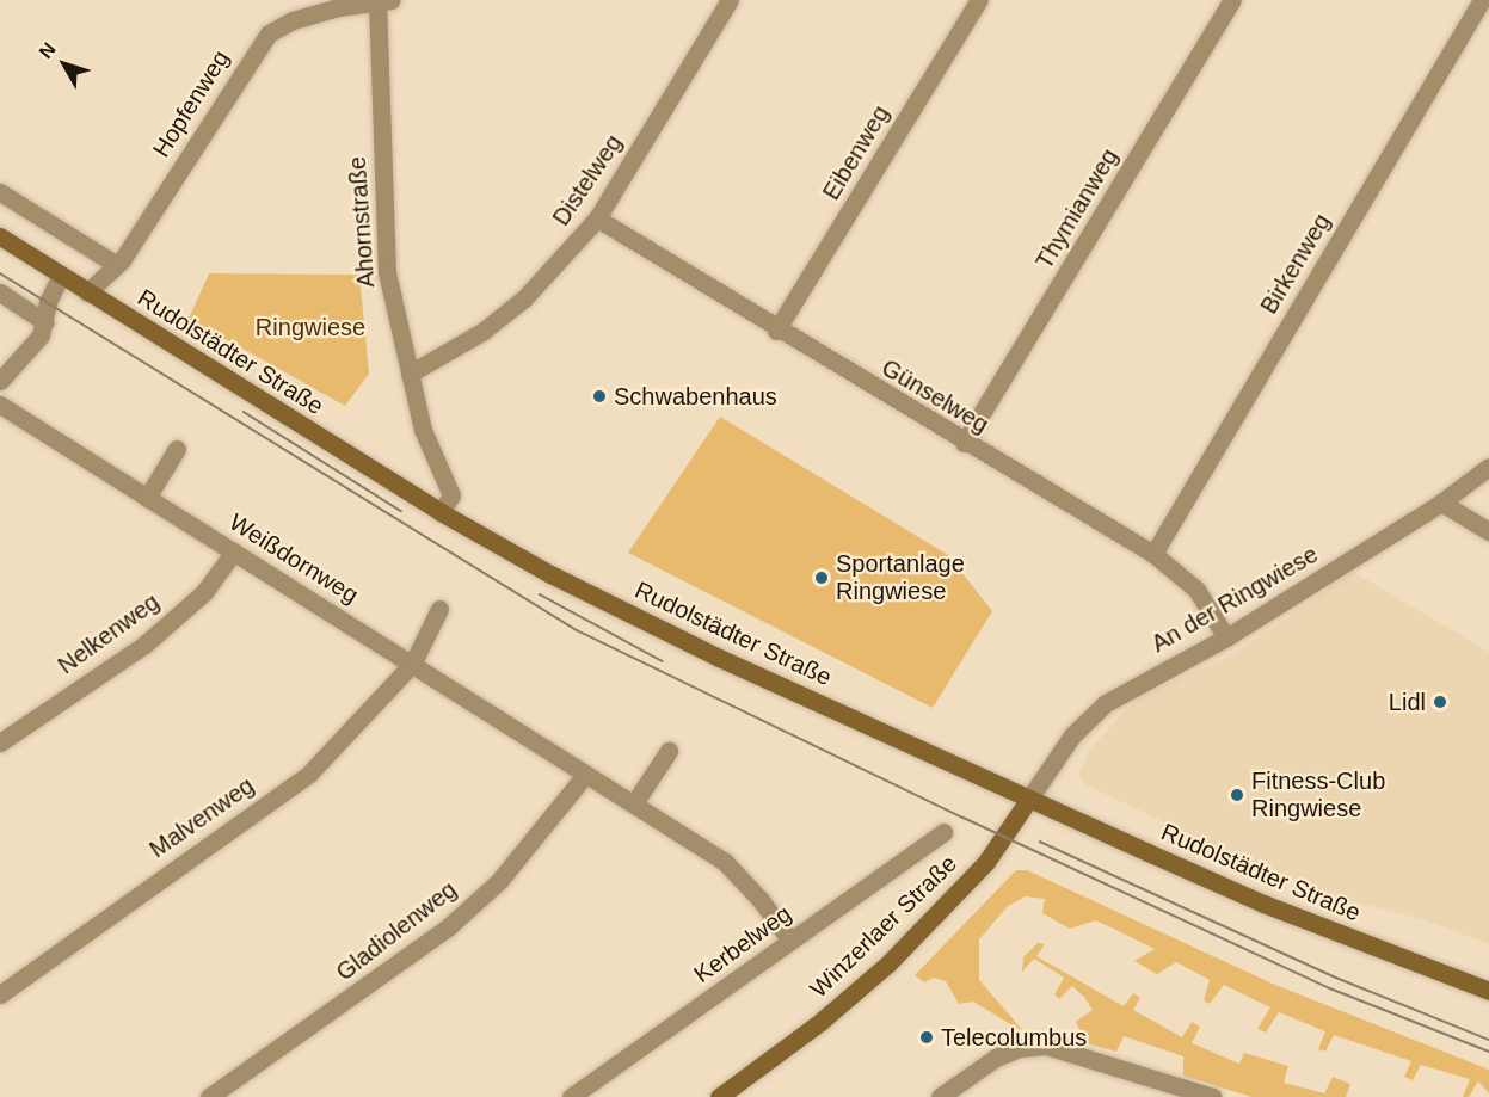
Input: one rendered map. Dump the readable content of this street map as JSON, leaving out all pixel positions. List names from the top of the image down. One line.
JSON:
{"streets":{"main road":["Rudolstädter Straße","Winzerlaer Straße"],"street":["Hopfenweg","Eibenweg","Distelweg","Thymianweg","Ahornstraße","Birkenweg","Günselweg","Weißdornweg","An der Ringwiese","Nelkenweg","Malvenweg","Gladiolenweg","Kerbelweg"]},"crossings":[["Hopfenweg","Ahornstraße"],["Hopfenweg","Rudolstädter Straße"],["Eibenweg","Günselweg"],["Distelweg","Ahornstraße"],["Distelweg","Günselweg"],["Thymianweg","Günselweg"],["Ahornstraße","Rudolstädter Straße"],["Birkenweg","Günselweg"],["Rudolstädter Straße","An der Ringwiese"],["Rudolstädter Straße","Winzerlaer Straße"],["Günselweg","An der Ringwiese"],["Weißdornweg","Nelkenweg"],["Weißdornweg","Malvenweg"],["Weißdornweg","Gladiolenweg"],["Weißdornweg","Kerbelweg"],["An der Ringwiese","Winzerlaer Straße"]],"parks":["Ringwiese"],"places":["Schwabenhaus","Sportanlage Ringwiese","Lidl","Fitness-Club Ringwiese","Telecolumbus"],"north":"top left"}
